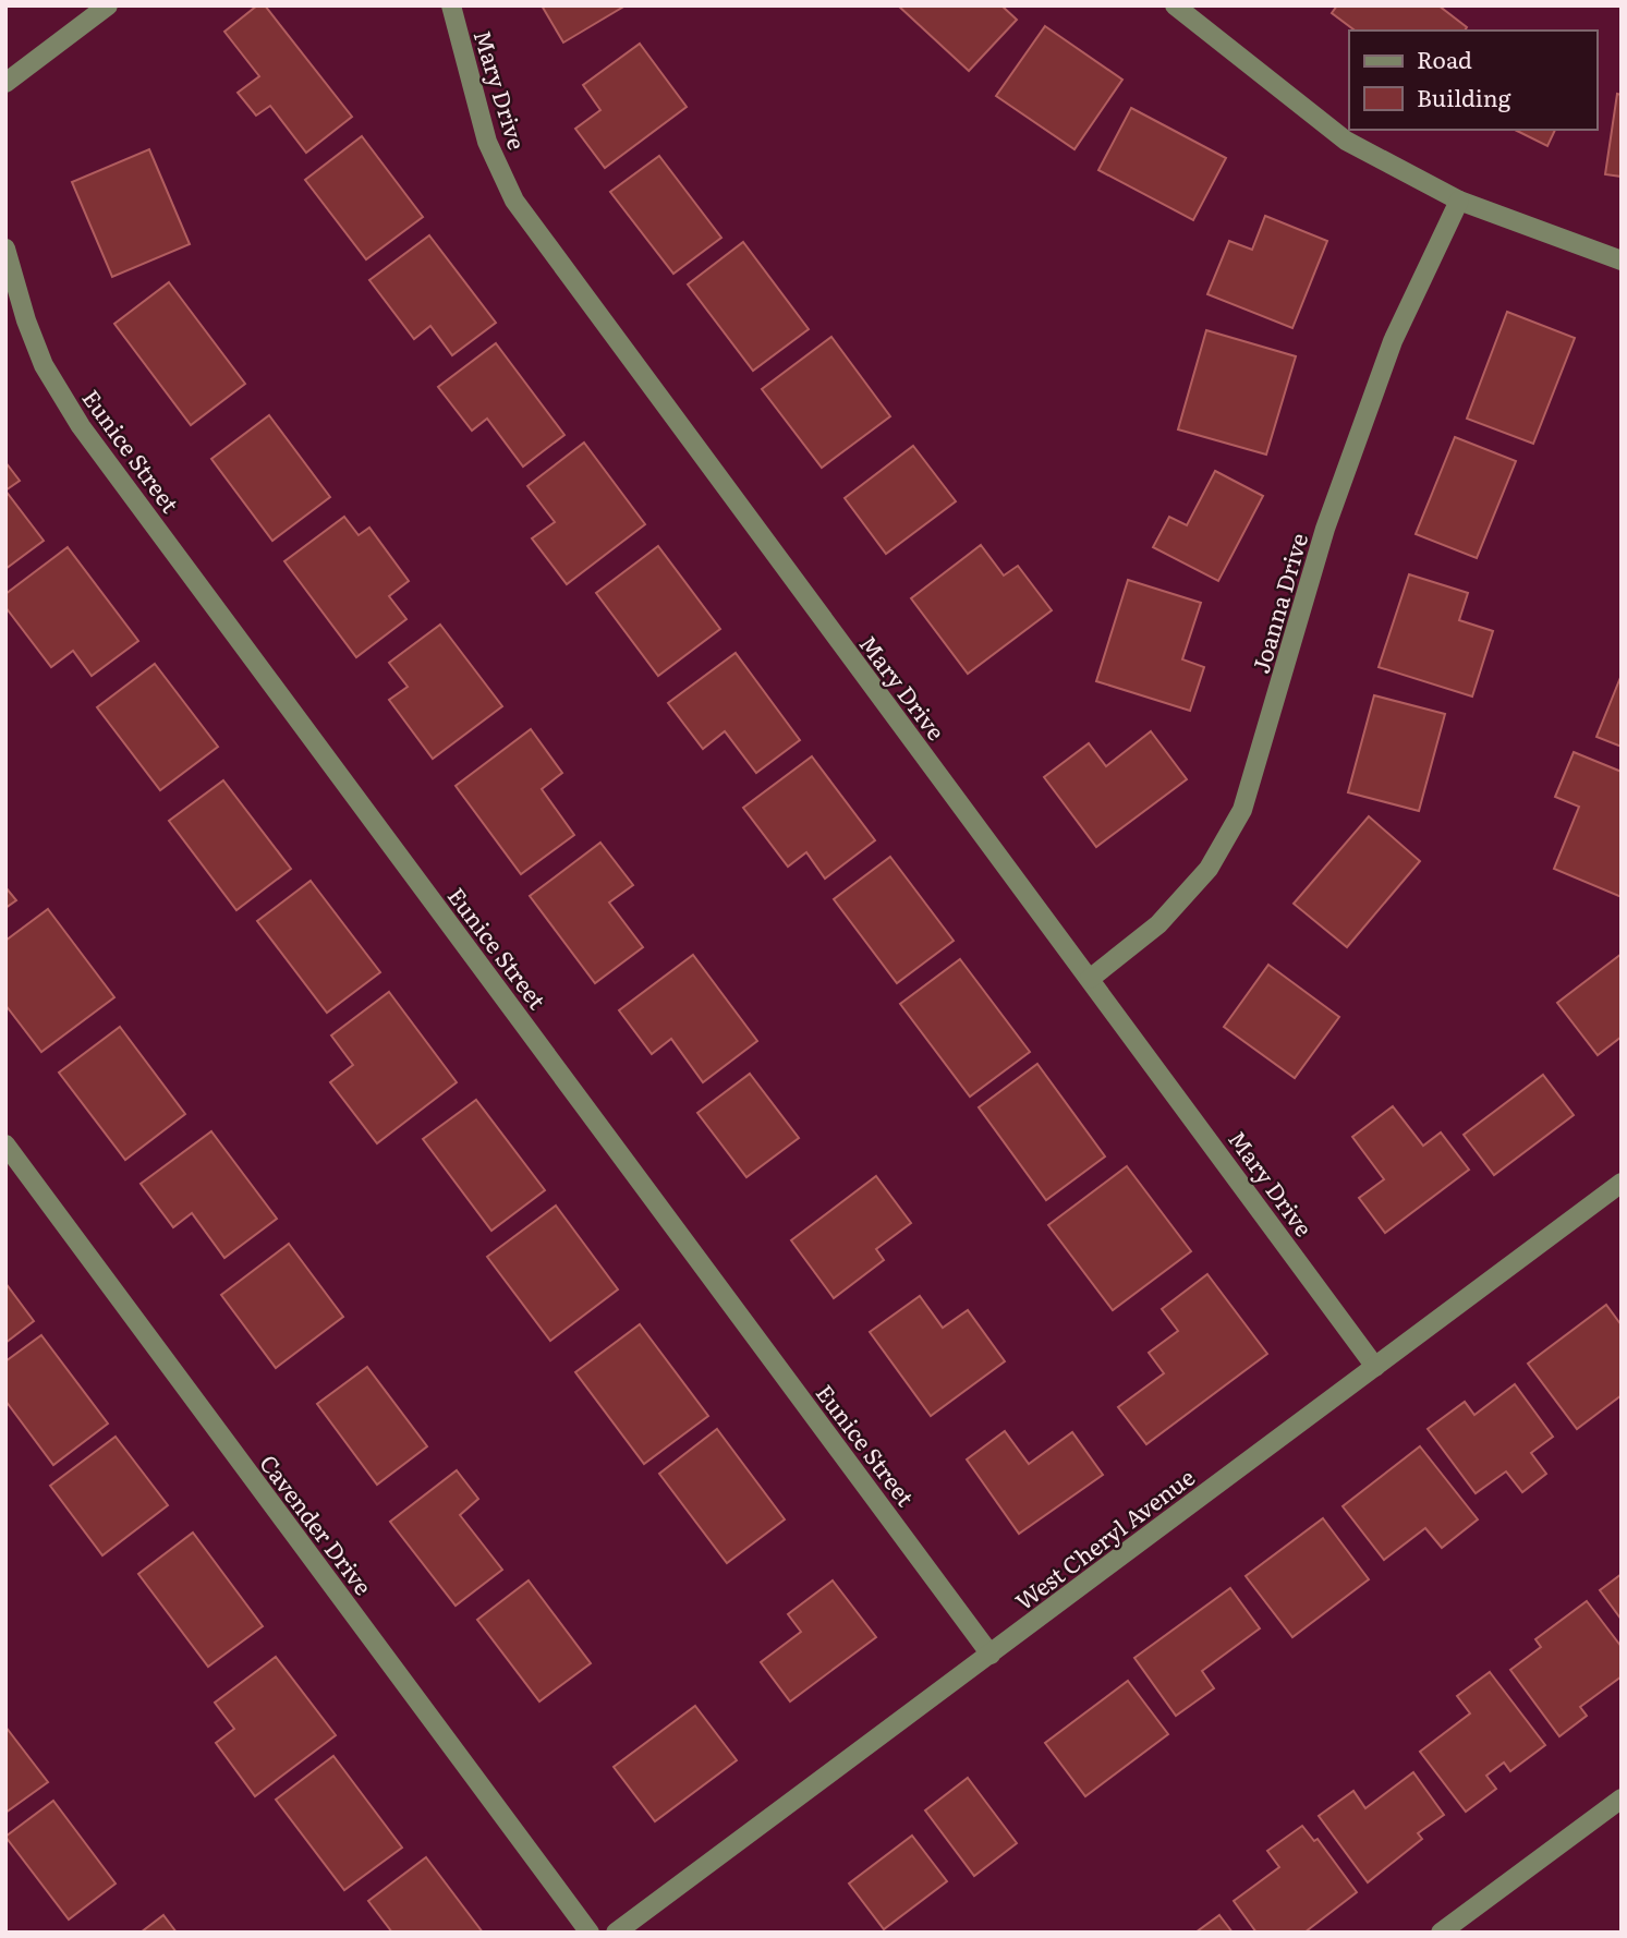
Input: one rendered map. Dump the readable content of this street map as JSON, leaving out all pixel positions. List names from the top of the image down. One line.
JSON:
{"streets":{"street":["Mary Drive","Eunice Street","Joanna Drive","Cavender Drive","West Cheryl Avenue"]},"crossings":[["Mary Drive","Joanna Drive"],["Mary Drive","West Cheryl Avenue"],["Eunice Street","West Cheryl Avenue"]],"legend":["Road","Building"]}
